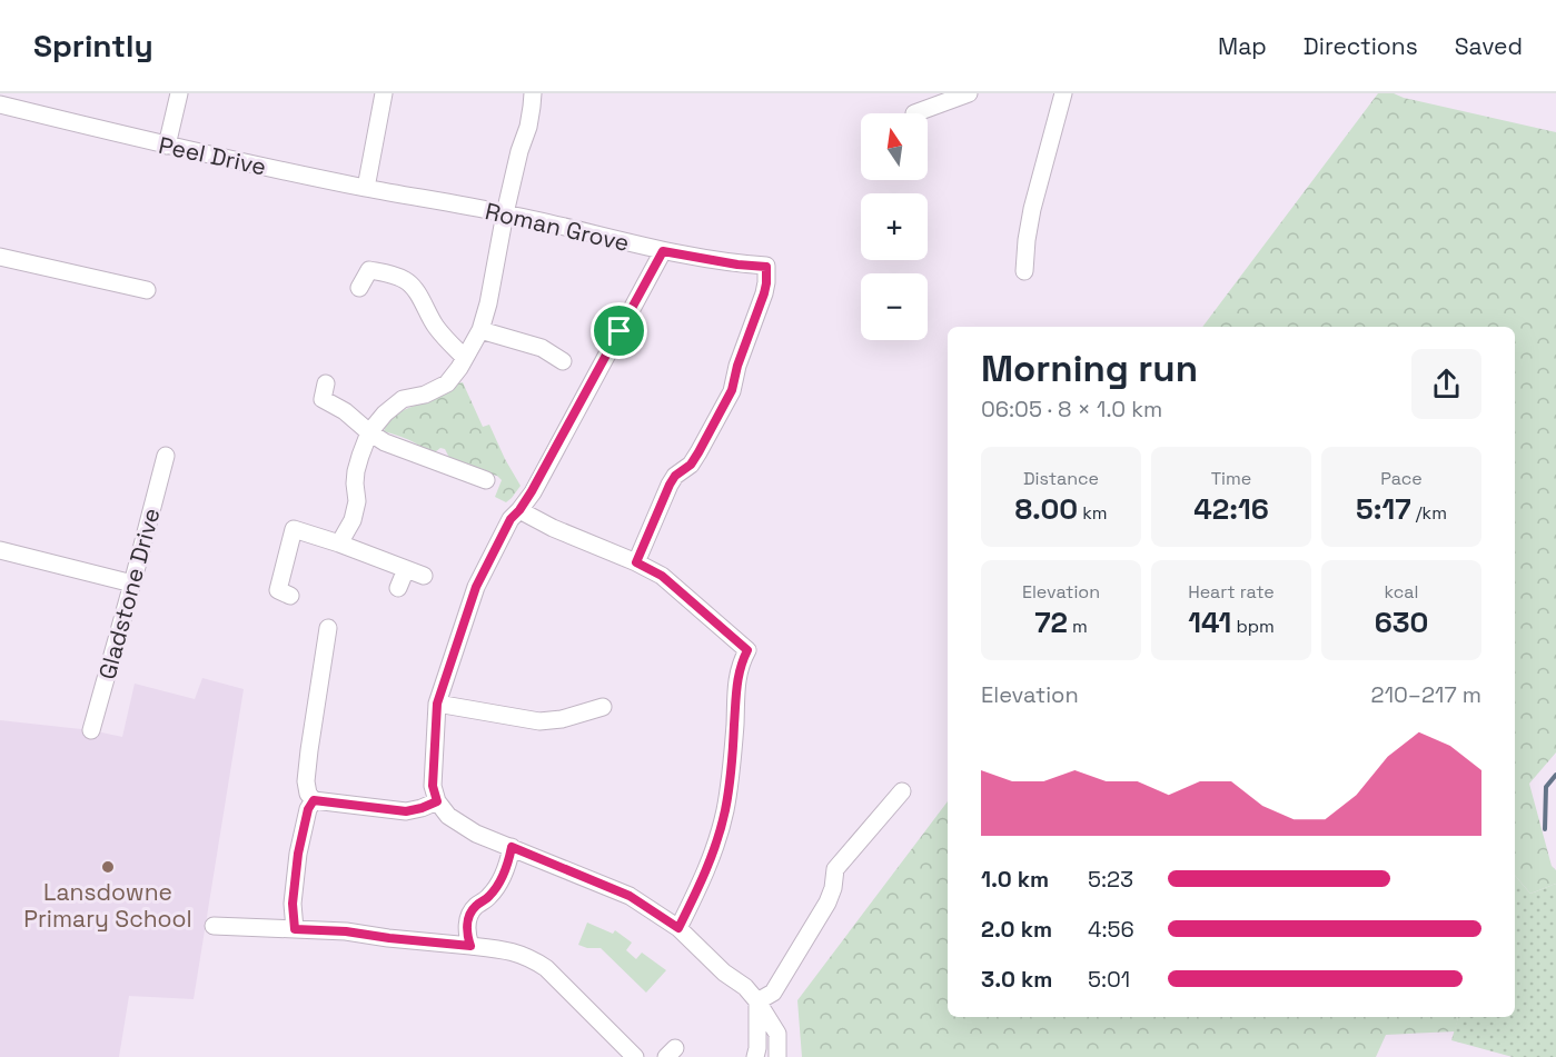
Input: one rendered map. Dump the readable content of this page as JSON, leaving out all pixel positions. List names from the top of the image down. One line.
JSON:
{"streets":{"street":["Peel Drive","Roman Grove","Gladstone Drive"]},"crossings":[["Peel Drive","Roman Grove"]],"places":["Lansdowne Primary School"],"north":"top","page":{"header":"Sprintly","nav":["Map","Directions","Saved"],"map_buttons":["+","−"],"heading":["Morning run","06:05 · 8 × 1.0 km"],"stats":[["Distance","8.00 km"],["Time","42:16"],["Pace","5:17 /km"],["Elevation","72 m"],["Heart rate","141 bpm"],["kcal","630"]],"chart":["Elevation","210–217 m"],"list":[{"name":"1.0 km","note":"5:23"},{"name":"2.0 km","note":"4:56"},{"name":"3.0 km","note":"5:01"}]}}
